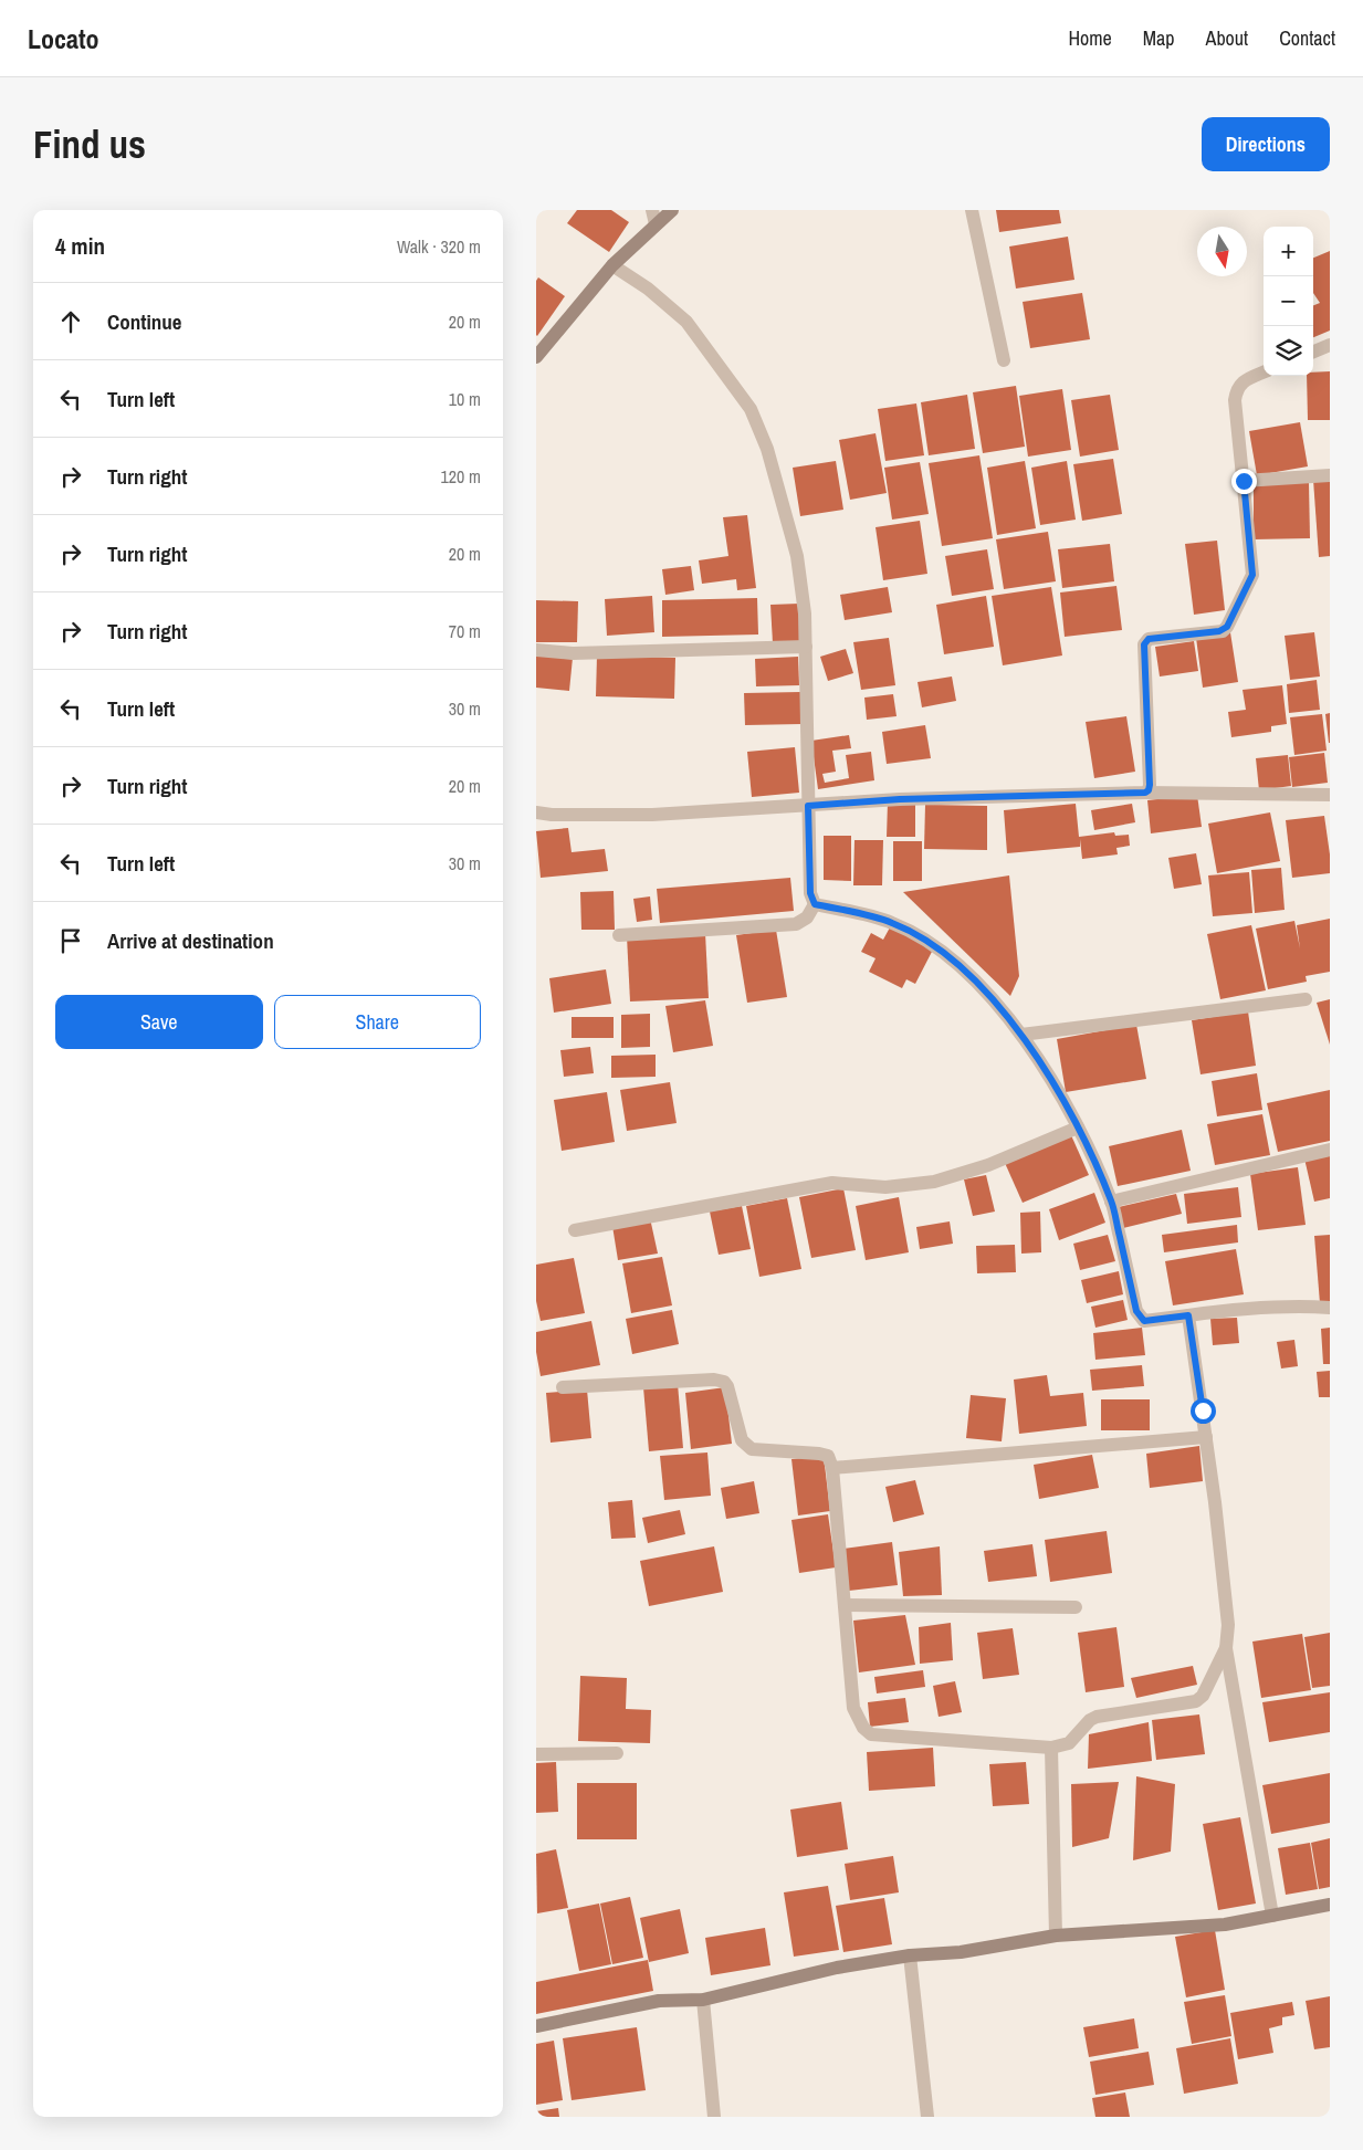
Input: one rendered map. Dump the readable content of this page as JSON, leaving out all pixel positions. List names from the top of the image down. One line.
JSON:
{"north":"bottom","page":{"header":"Locato","nav":["Home","Map","About","Contact"],"buttons":["Directions",["Save","Share"]],"title":"Find us","heading":["4 min","Walk · 320 m"],"map_buttons":["+","−"],"list":[["Continue","20 m"],["Turn left","10 m"],["Turn right","120 m"],["Turn right","20 m"],["Turn right","70 m"],["Turn left","30 m"],["Turn right","20 m"],["Turn left","30 m"],"Arrive at destination"]}}
